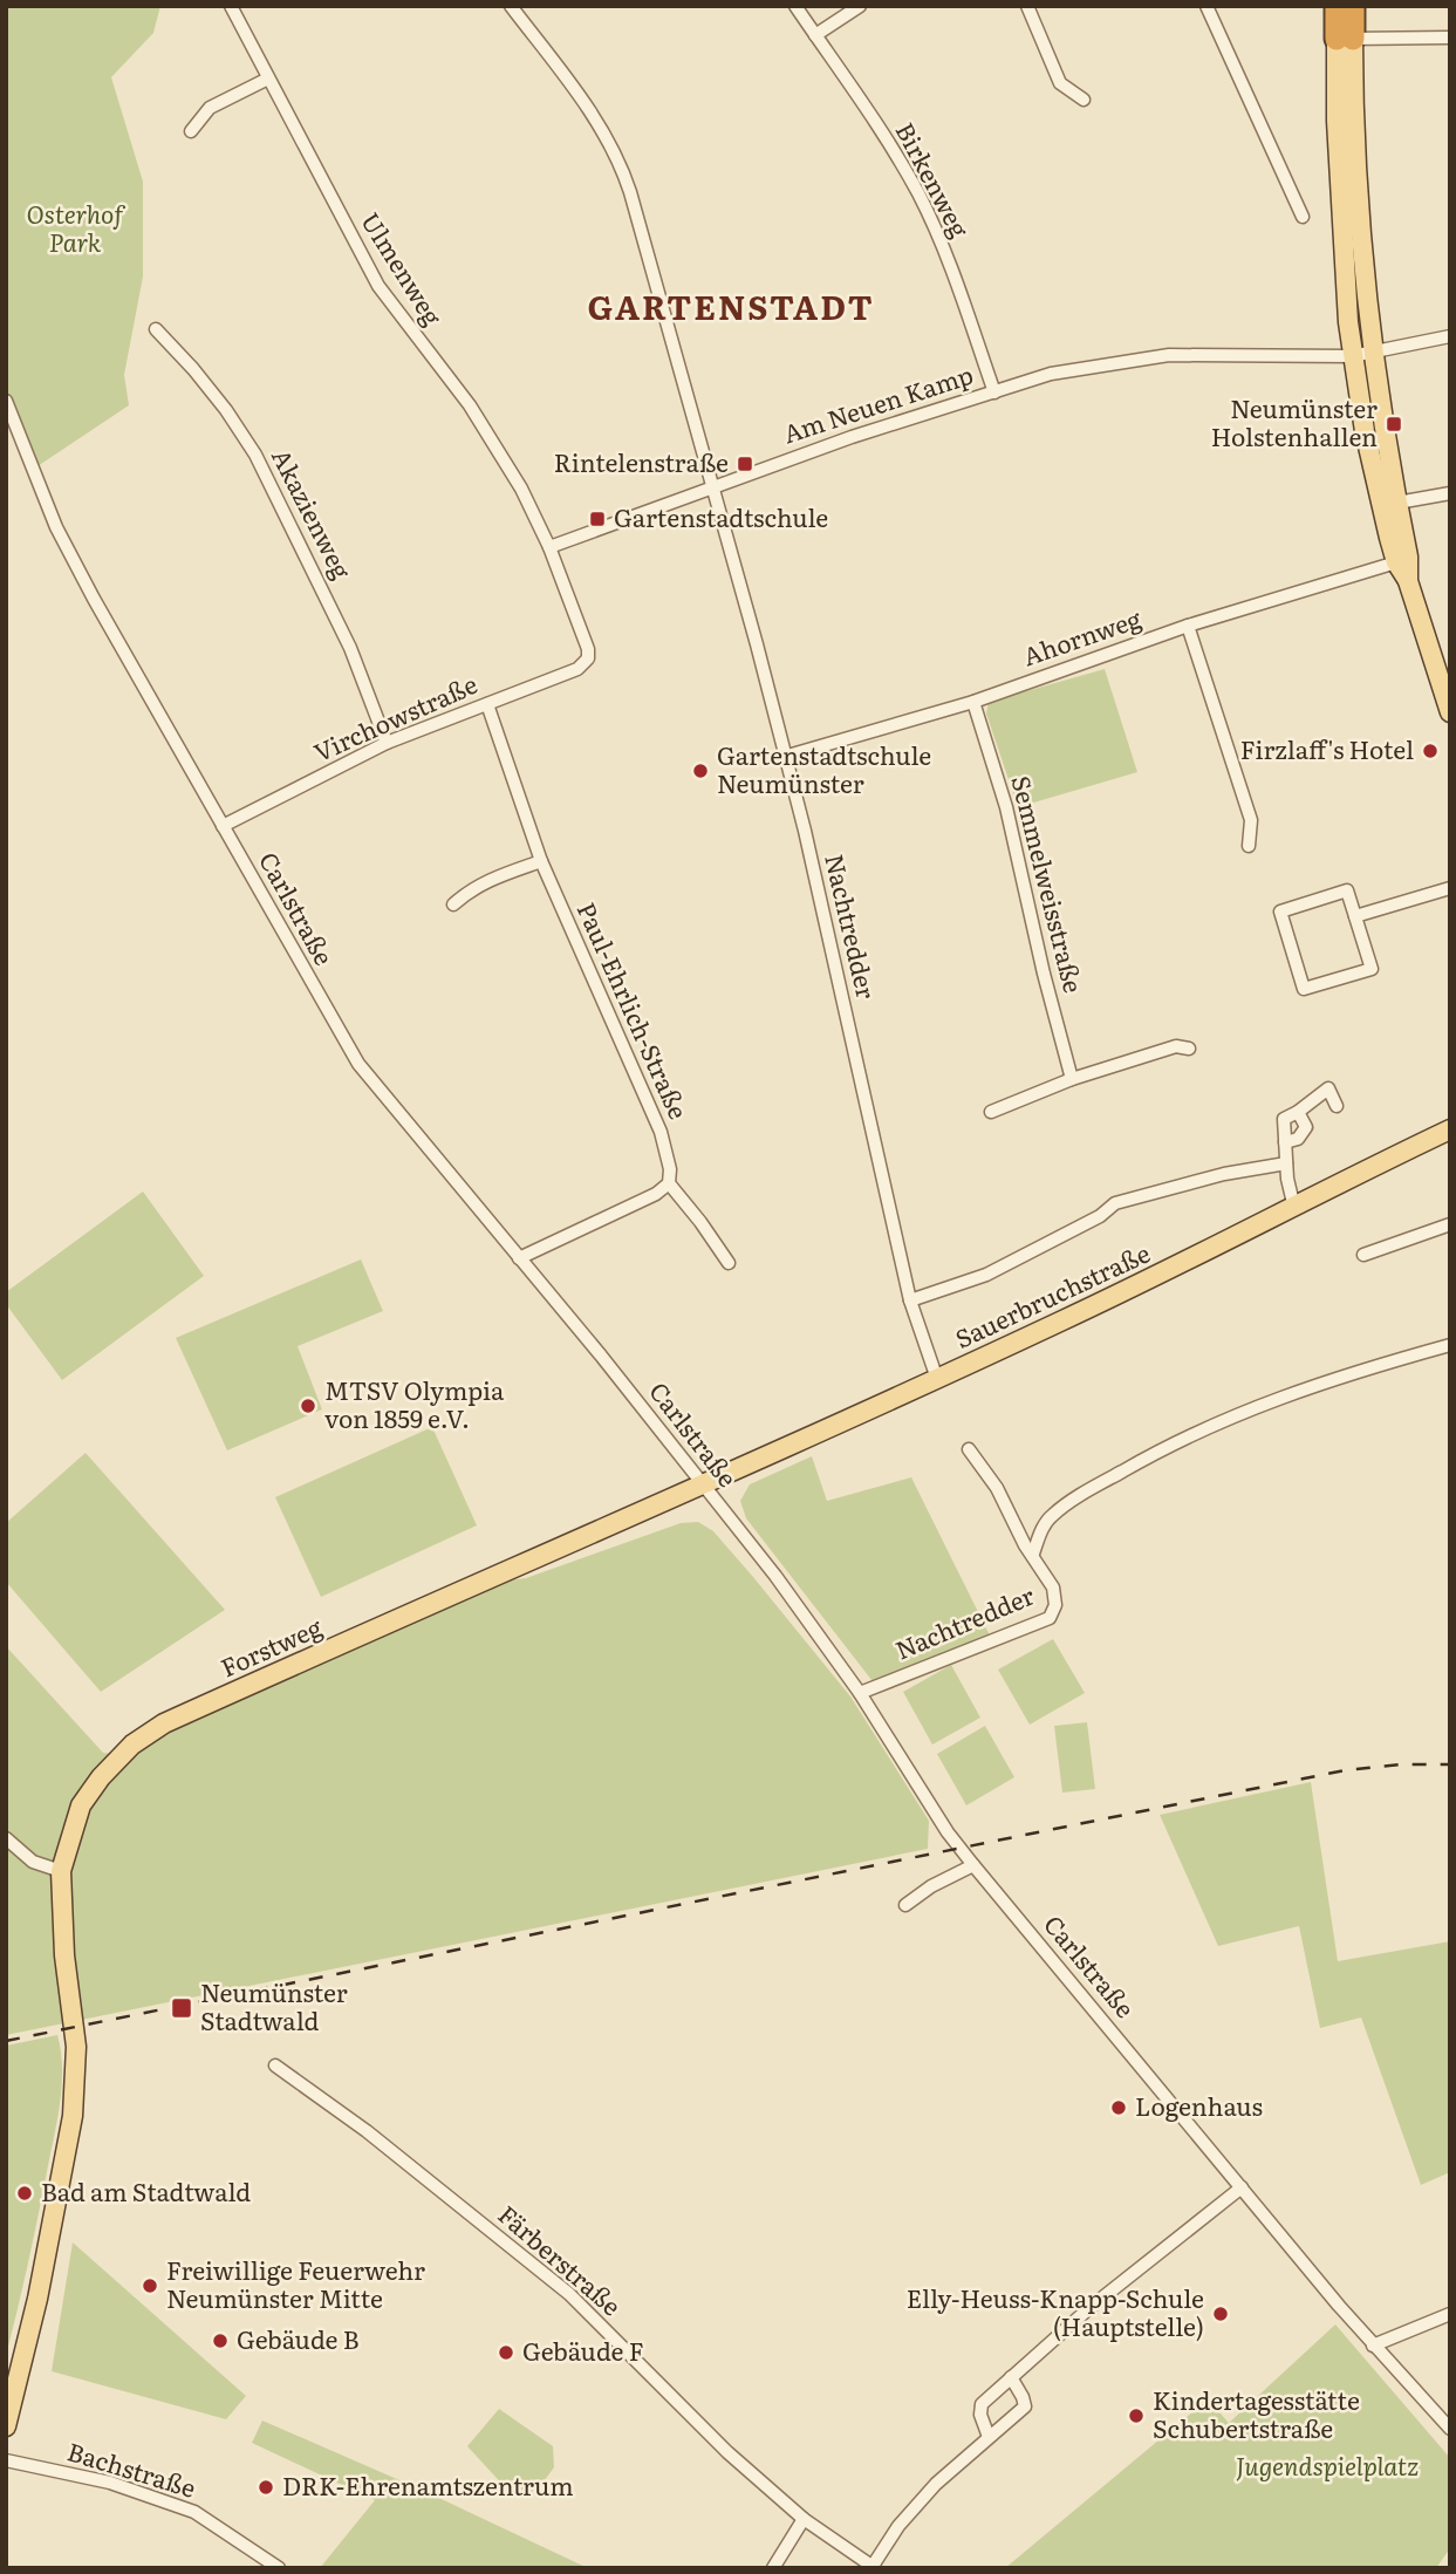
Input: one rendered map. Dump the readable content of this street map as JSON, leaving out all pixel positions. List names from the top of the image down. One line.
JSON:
{"streets":{"main road":["Sauerbruchstraße","Forstweg"],"street":["Birkenweg","Ulmenweg","Am Neuen Kamp","Akazienweg","Ahornweg","Virchowstraße","Semmelweisstraße","Carlstraße","Nachtredder","Paul-Ehrlich-Straße","Färberstraße","Bachstraße"]},"crossings":[["Birkenweg","Am Neuen Kamp"],["Ulmenweg","Am Neuen Kamp"],["Ulmenweg","Virchowstraße"],["Am Neuen Kamp","Virchowstraße"],["Am Neuen Kamp","Nachtredder"],["Akazienweg","Virchowstraße"],["Ahornweg","Semmelweisstraße"],["Ahornweg","Nachtredder"],["Virchowstraße","Carlstraße"],["Virchowstraße","Paul-Ehrlich-Straße"],["Carlstraße","Nachtredder"],["Carlstraße","Sauerbruchstraße"],["Carlstraße","Forstweg"],["Nachtredder","Sauerbruchstraße"],["Sauerbruchstraße","Forstweg"]],"districts":["GARTENSTADT"],"parks":["Osterhof Park","Jugendspielplatz"],"places":{"transit":["Neumünster Holstenhallen","Rintelenstraße","Gartenstadtschule","Neumünster Stadtwald"],"other":["Firzlaff's Hotel","Gartenstadtschule Neumünster","MTSV Olympia von 1859 e.V.","Logenhaus","Bad am Stadtwald","Freiwillige Feuerwehr Neumünster Mitte","Elly-Heuss-Knapp-Schule (Hauptstelle)","Gebäude B","Gebäude F","Kindertagesstätte Schubertstraße","DRK-Ehrenamtszentrum"]}}
